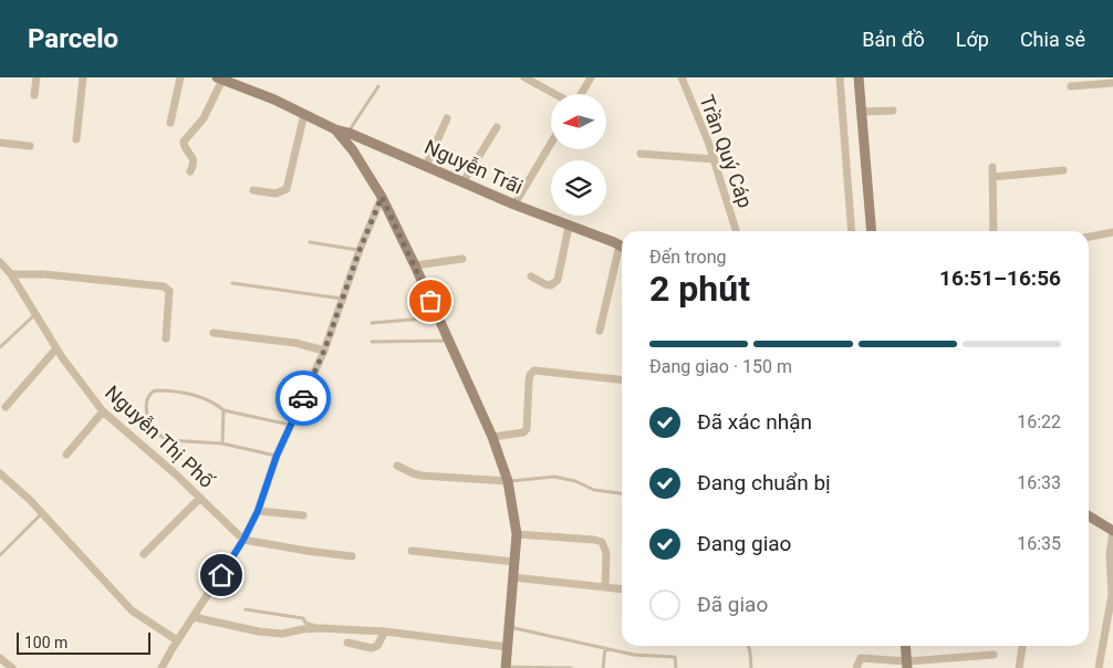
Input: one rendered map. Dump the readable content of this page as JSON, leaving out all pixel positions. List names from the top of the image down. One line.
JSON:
{"streets":{"main road":["Nguyễn Trãi"],"street":["Trần Quý Cáp","Nguyễn Thị Phố"]},"scale_bar":"100 m","north":"left","page":{"header":"Parcelo","nav":["Bản đồ","Lớp","Chia sẻ"],"heading":["2 phút","Đến trong","16:51–16:56"],"bar":"Đang giao · 150 m","list":[["Đã xác nhận","16:22"],["Đang chuẩn bị","16:33"],["Đang giao","16:35"],"Đã giao"],"scale":"100 m"}}
